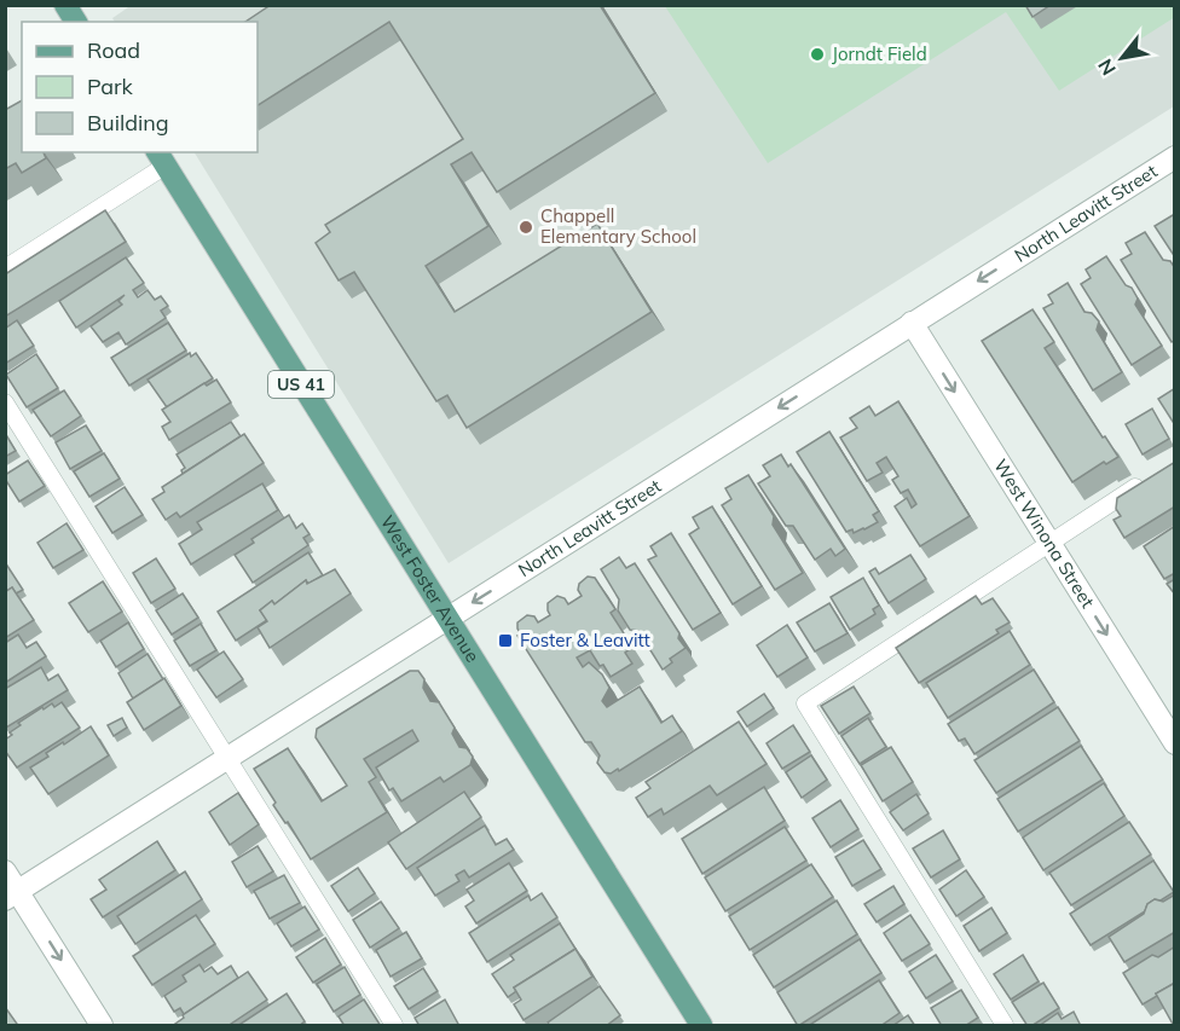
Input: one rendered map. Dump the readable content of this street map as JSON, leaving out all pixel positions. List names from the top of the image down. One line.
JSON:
{"streets":{"main road":["US 41","West Foster Avenue"],"street":["North Leavitt Street","West Winona Street"]},"crossings":[["North Leavitt Street","West Winona Street"],["North Leavitt Street","West Foster Avenue"]],"one_way":["North Leavitt Street","West Winona Street"],"places":{"other":["Jorndt Field","Chappell Elementary School"],"transit":["Foster & Leavitt"]},"legend":["Road","Park","Building"],"north":"bottom left"}
